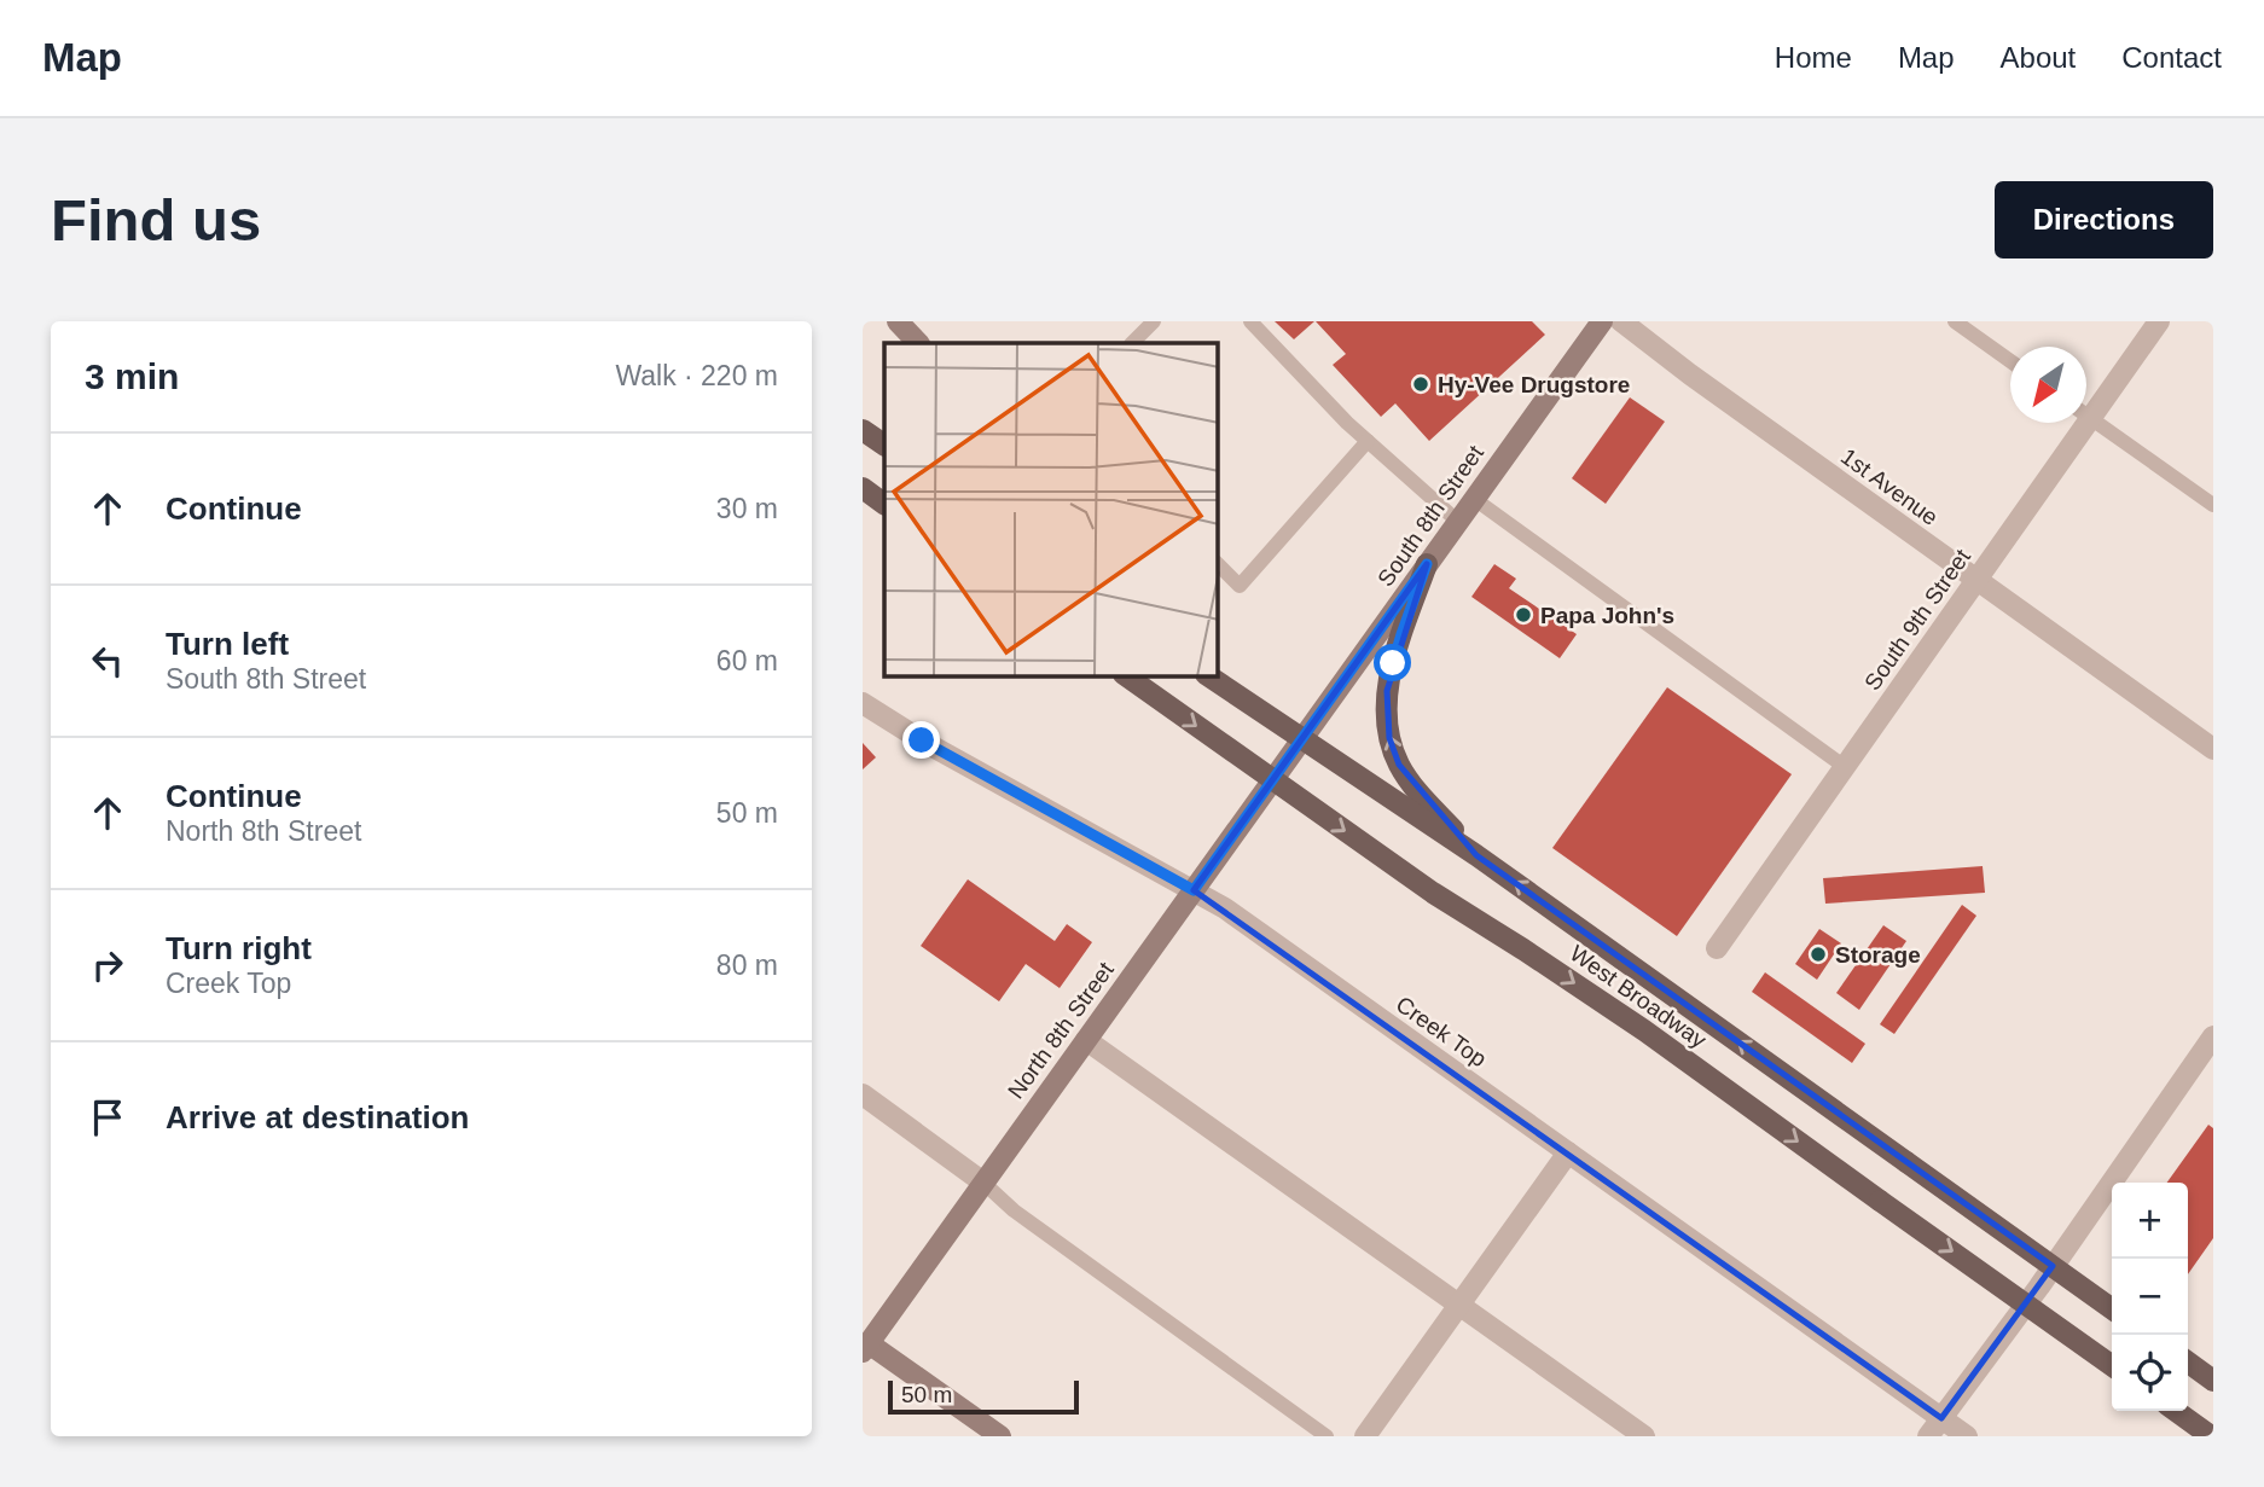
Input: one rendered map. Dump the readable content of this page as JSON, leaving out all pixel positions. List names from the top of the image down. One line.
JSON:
{"streets":{"main road":["South 8th Street","West Broadway","North 8th Street"],"street":["1st Avenue","South 9th Street","Creek Top"]},"crossings":[["1st Avenue","South 9th Street"],["South 8th Street","West Broadway"],["South 8th Street","North 8th Street"],["West Broadway","North 8th Street"],["North 8th Street","Creek Top"]],"places":["Hy-Vee Drugstore","Papa John's","Storage"],"scale_bar":"50 m","north":"bottom left","page":{"header":"Map","nav":["Home","Map","About","Contact"],"buttons":"Directions","title":"Find us","heading":["3 min","Walk · 220 m"],"list":[["Continue","30 m"],["Turn left","South 8th Street","60 m"],["Continue","North 8th Street","50 m"],["Turn right","Creek Top","80 m"],"Arrive at destination"],"map_buttons":["+","−"],"scale":"50 m"}}
